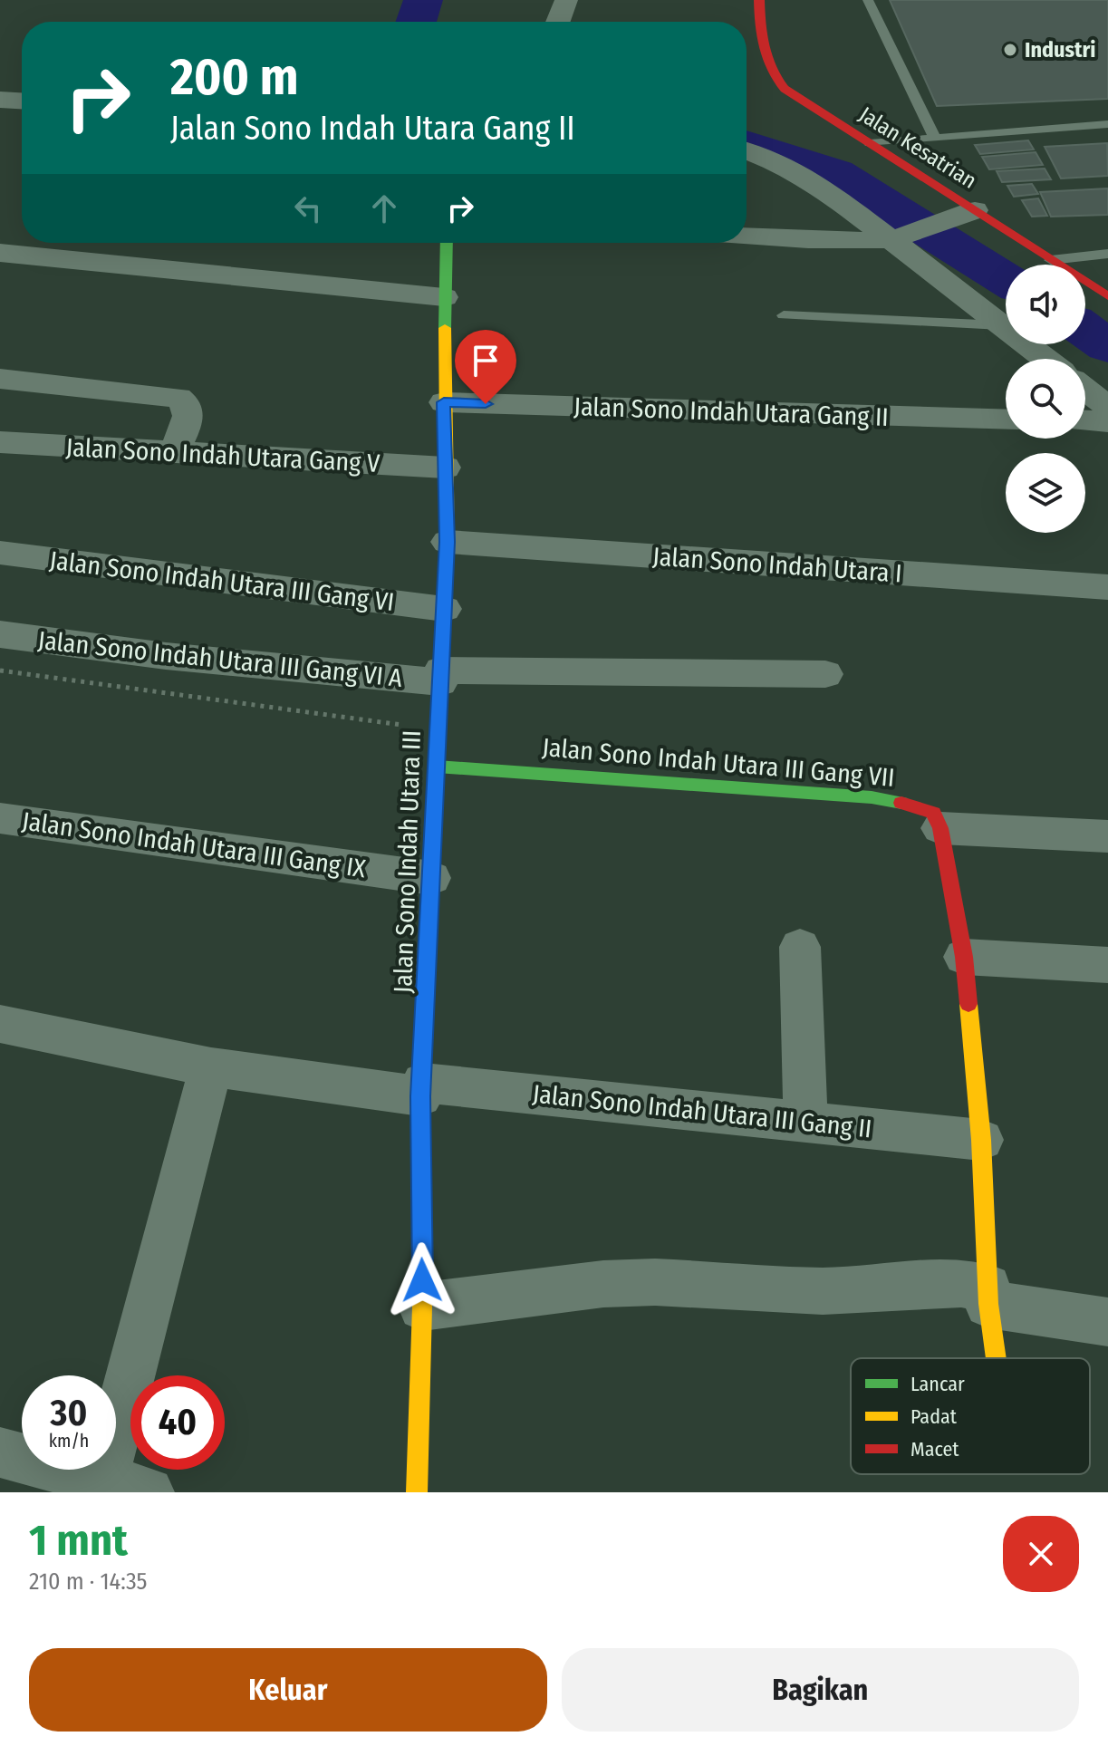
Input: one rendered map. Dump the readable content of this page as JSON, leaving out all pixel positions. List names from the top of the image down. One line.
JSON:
{"streets":{"street":["Jalan Kesatrian","Jalan Sono Indah Utara Gang II","Jalan Sono Indah Utara Gang V","Jalan Sono Indah Utara I","Jalan Sono Indah Utara III Gang VI","Jalan Sono Indah Utara III Gang VI A","Jalan Sono Indah Utara III Gang VII","Jalan Sono Indah Utara III Gang IX","Jalan Sono Indah Utara III","Jalan Sono Indah Utara III Gang II"]},"crossings":[["Jalan Sono Indah Utara Gang II","Jalan Sono Indah Utara III"],["Jalan Sono Indah Utara Gang V","Jalan Sono Indah Utara III"],["Jalan Sono Indah Utara I","Jalan Sono Indah Utara III"],["Jalan Sono Indah Utara III Gang VI","Jalan Sono Indah Utara III"],["Jalan Sono Indah Utara III Gang VI A","Jalan Sono Indah Utara III"],["Jalan Sono Indah Utara III Gang VII","Jalan Sono Indah Utara III"],["Jalan Sono Indah Utara III Gang IX","Jalan Sono Indah Utara III"],["Jalan Sono Indah Utara III","Jalan Sono Indah Utara III Gang II"]],"places":["Industri"],"legend":["Lancar","Padat","Macet"],"page":{"turn":["200 m","Jalan Sono Indah Utara Gang II"],"speed":"30 km/h","limit":"40","heading":["1 mnt","210 m · 14:35"],"buttons":["Keluar","Bagikan"]}}
